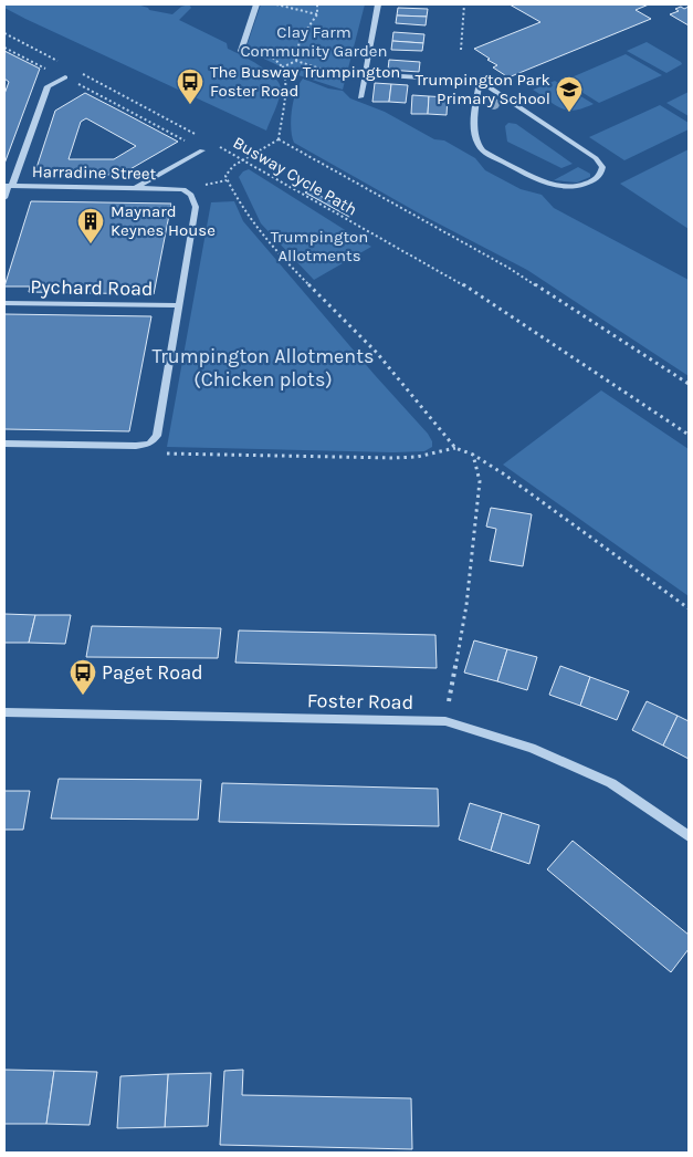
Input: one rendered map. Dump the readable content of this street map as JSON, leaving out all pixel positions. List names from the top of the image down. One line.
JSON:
{"streets":{"street":["Harradine Street","Pychard Road","Foster Road"],"path":["Busway Cycle Path"]},"parks":["Clay Farm Community Garden","Trumpington Allotments","Trumpington Allotments (Chicken plots)"],"places":{"bus stop":["The Busway Trumpington Foster Road","Paget Road"],"school or university":["Trumpington Park Primary School"],"building":["Maynard Keynes House"]}}
